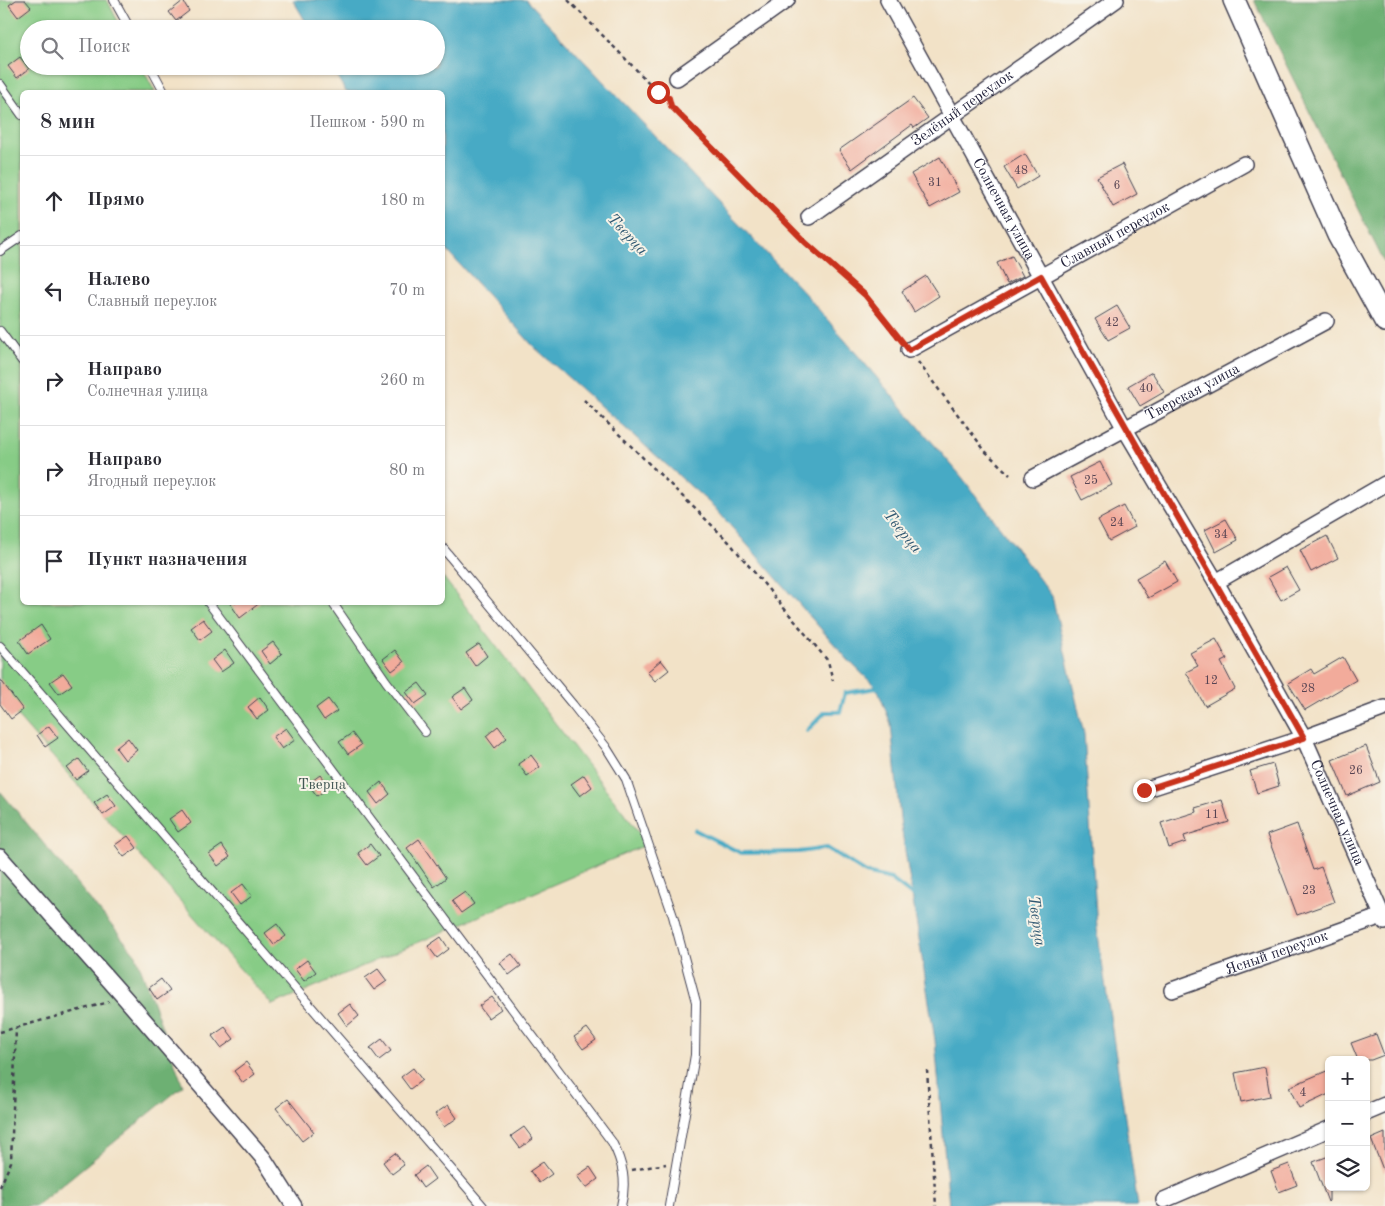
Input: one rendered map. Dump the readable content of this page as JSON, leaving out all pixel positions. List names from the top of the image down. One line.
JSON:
{"streets":{"street":["Зелёный переулок","Солнечная улица","Славный переулок","Тверская улица","Ясный переулок"]},"crossings":[["Зелёный переулок","Солнечная улица"],["Солнечная улица","Славный переулок"],["Солнечная улица","Тверская улица"],["Солнечная улица","Ясный переулок"]],"water":["Тверца"],"parks":["Тверца"],"house_numbers":["48","31","6","42","40","25","24","34","12","28","26","11","23","4"],"page":{"search":"Поиск","heading":["8 мин","Пешком · 590 m"],"list":[["Прямо","180 m"],["Налево","Славный переулок","70 m"],["Направо","Солнечная улица","260 m"],["Направо","Ягодный переулок","80 m"],"Пункт назначения"],"map_buttons":["+","−"]}}
